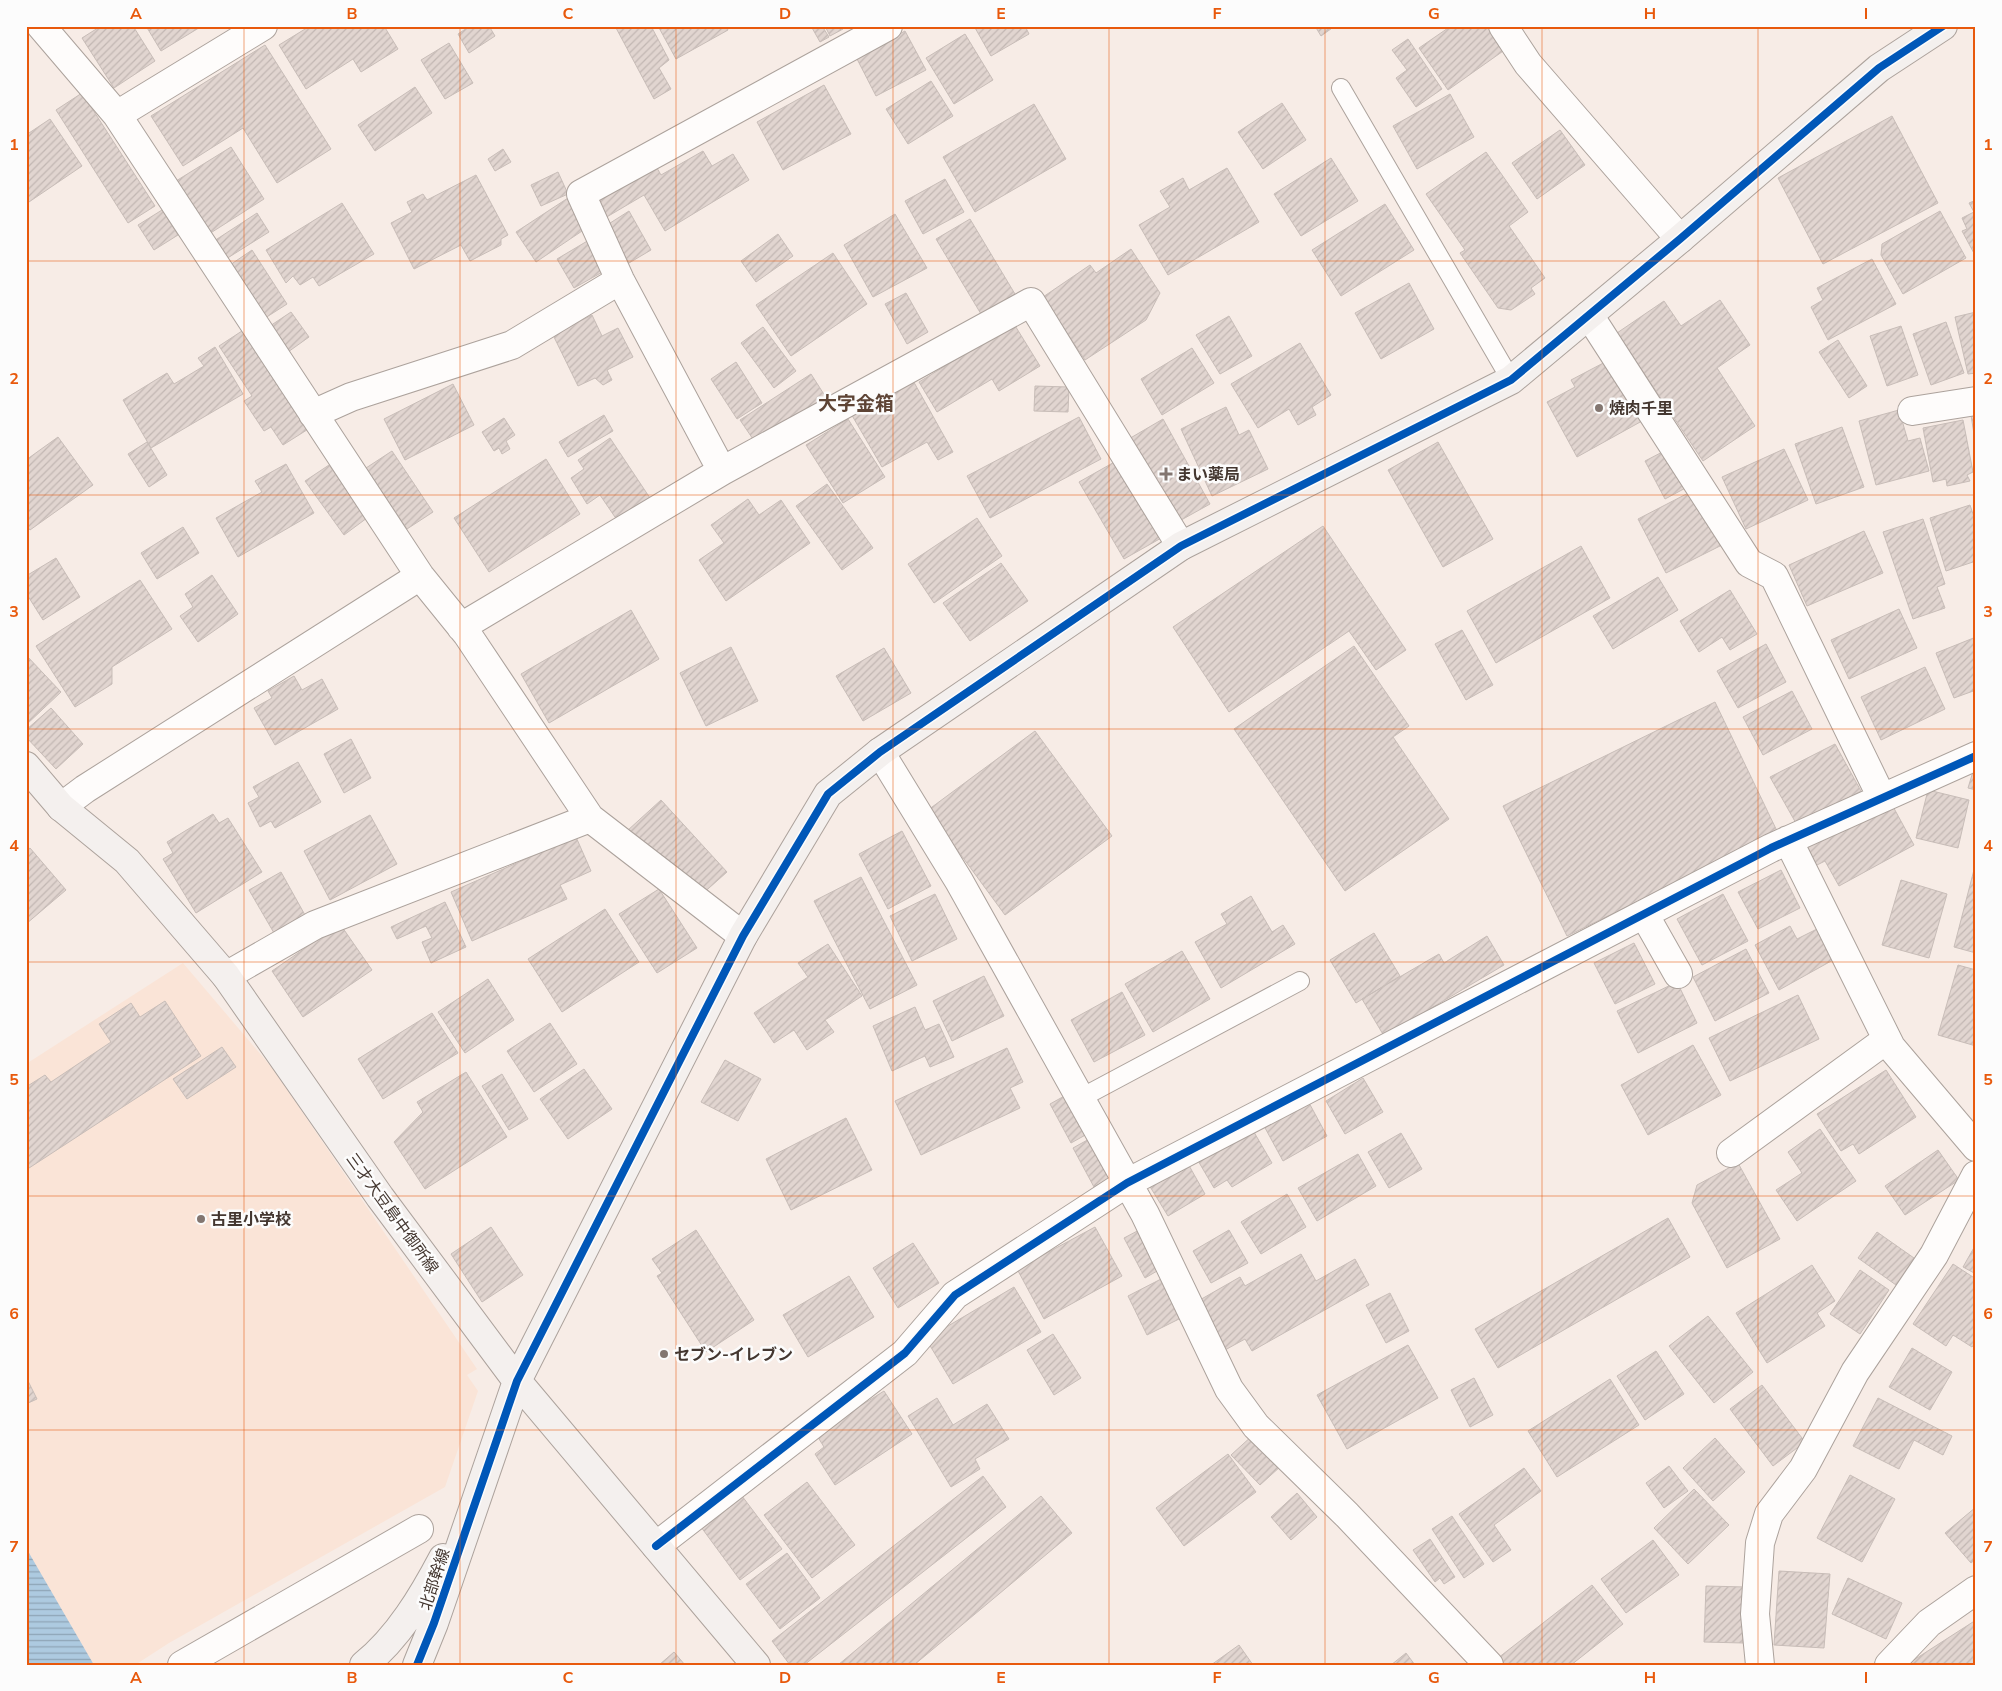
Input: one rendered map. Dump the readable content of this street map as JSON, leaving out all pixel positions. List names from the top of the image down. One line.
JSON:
{"streets":{"street":["三才大豆島中御所線","北部幹線"]},"districts":["大字金箱"],"places":{"other":["焼肉千里","古里小学校","セブン-イレブン"],"health":["まい薬局"]},"grid":{"columns":["A","B","C","D","E","F","G","H","I"],"rows":["1","2","3","4","5","6","7"]}}
